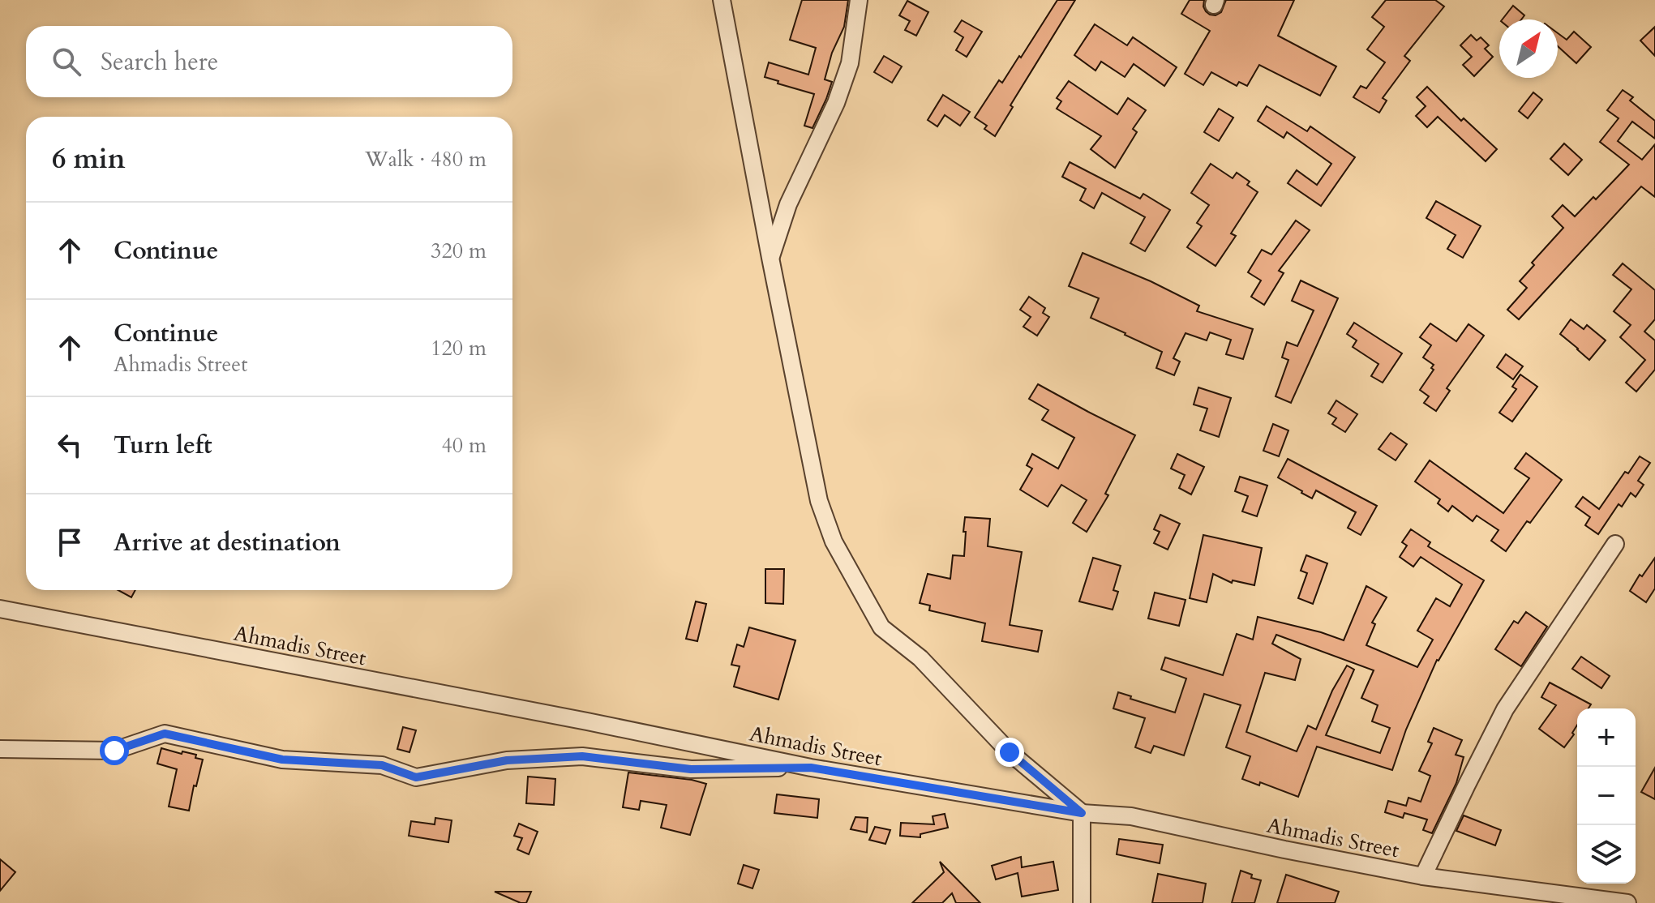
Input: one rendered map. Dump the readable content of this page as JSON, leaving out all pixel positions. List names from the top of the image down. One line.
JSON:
{"streets":{"street":["Ahmadis Street"]},"north":"top right","page":{"search":"Search here","heading":["6 min","Walk · 480 m"],"list":[["Continue","320 m"],["Continue","Ahmadis Street","120 m"],["Turn left","40 m"],"Arrive at destination"],"map_buttons":["+","−"]}}
